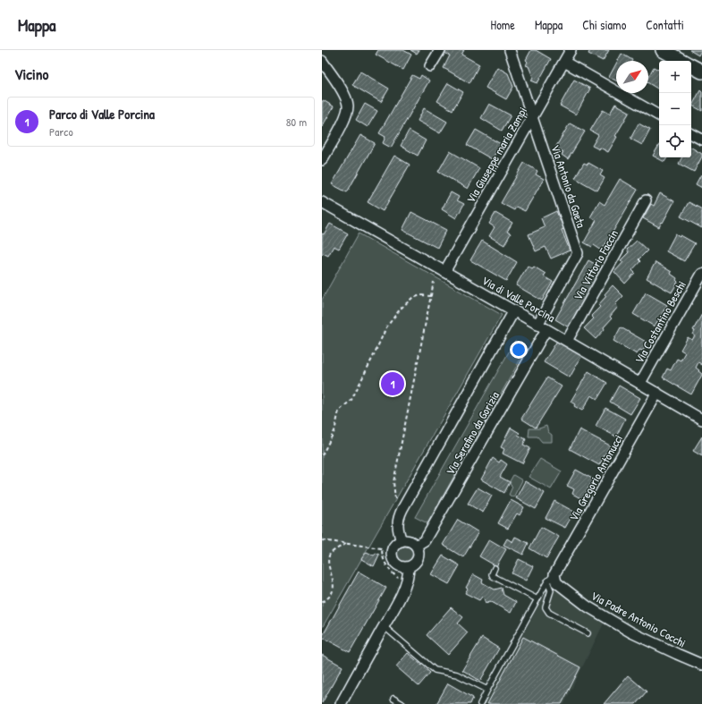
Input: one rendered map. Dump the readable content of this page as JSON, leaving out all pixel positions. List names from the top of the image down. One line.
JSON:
{"streets":{"street":["Via Giuseppe maria Zampi","Via Antonio da Gaeta","Via Vittorio Faccin","Via di Valle Porcina","Via Costantino Beschi","Via Serafino da Gorizia","Via Gregorio Antonucci","Via Padre Antonio Cocchi"]},"crossings":[["Via Giuseppe maria Zampi","Via Antonio da Gaeta"],["Via Giuseppe maria Zampi","Via di Valle Porcina"],["Via Antonio da Gaeta","Via di Valle Porcina"],["Via Antonio da Gaeta","Via Serafino da Gorizia"],["Via Vittorio Faccin","Via di Valle Porcina"],["Via di Valle Porcina","Via Costantino Beschi"],["Via di Valle Porcina","Via Serafino da Gorizia"],["Via di Valle Porcina","Via Gregorio Antonucci"],["Via Gregorio Antonucci","Via Padre Antonio Cocchi"]],"north":"top right","page":{"header":"Mappa","nav":["Home","Mappa","Chi siamo","Contatti"],"heading":"Vicino","map_buttons":["+","−"],"list":[{"mark":"1","name":"Parco di Valle Porcina","note":"Parco","value":"80 m"}],"pins":"1"}}
